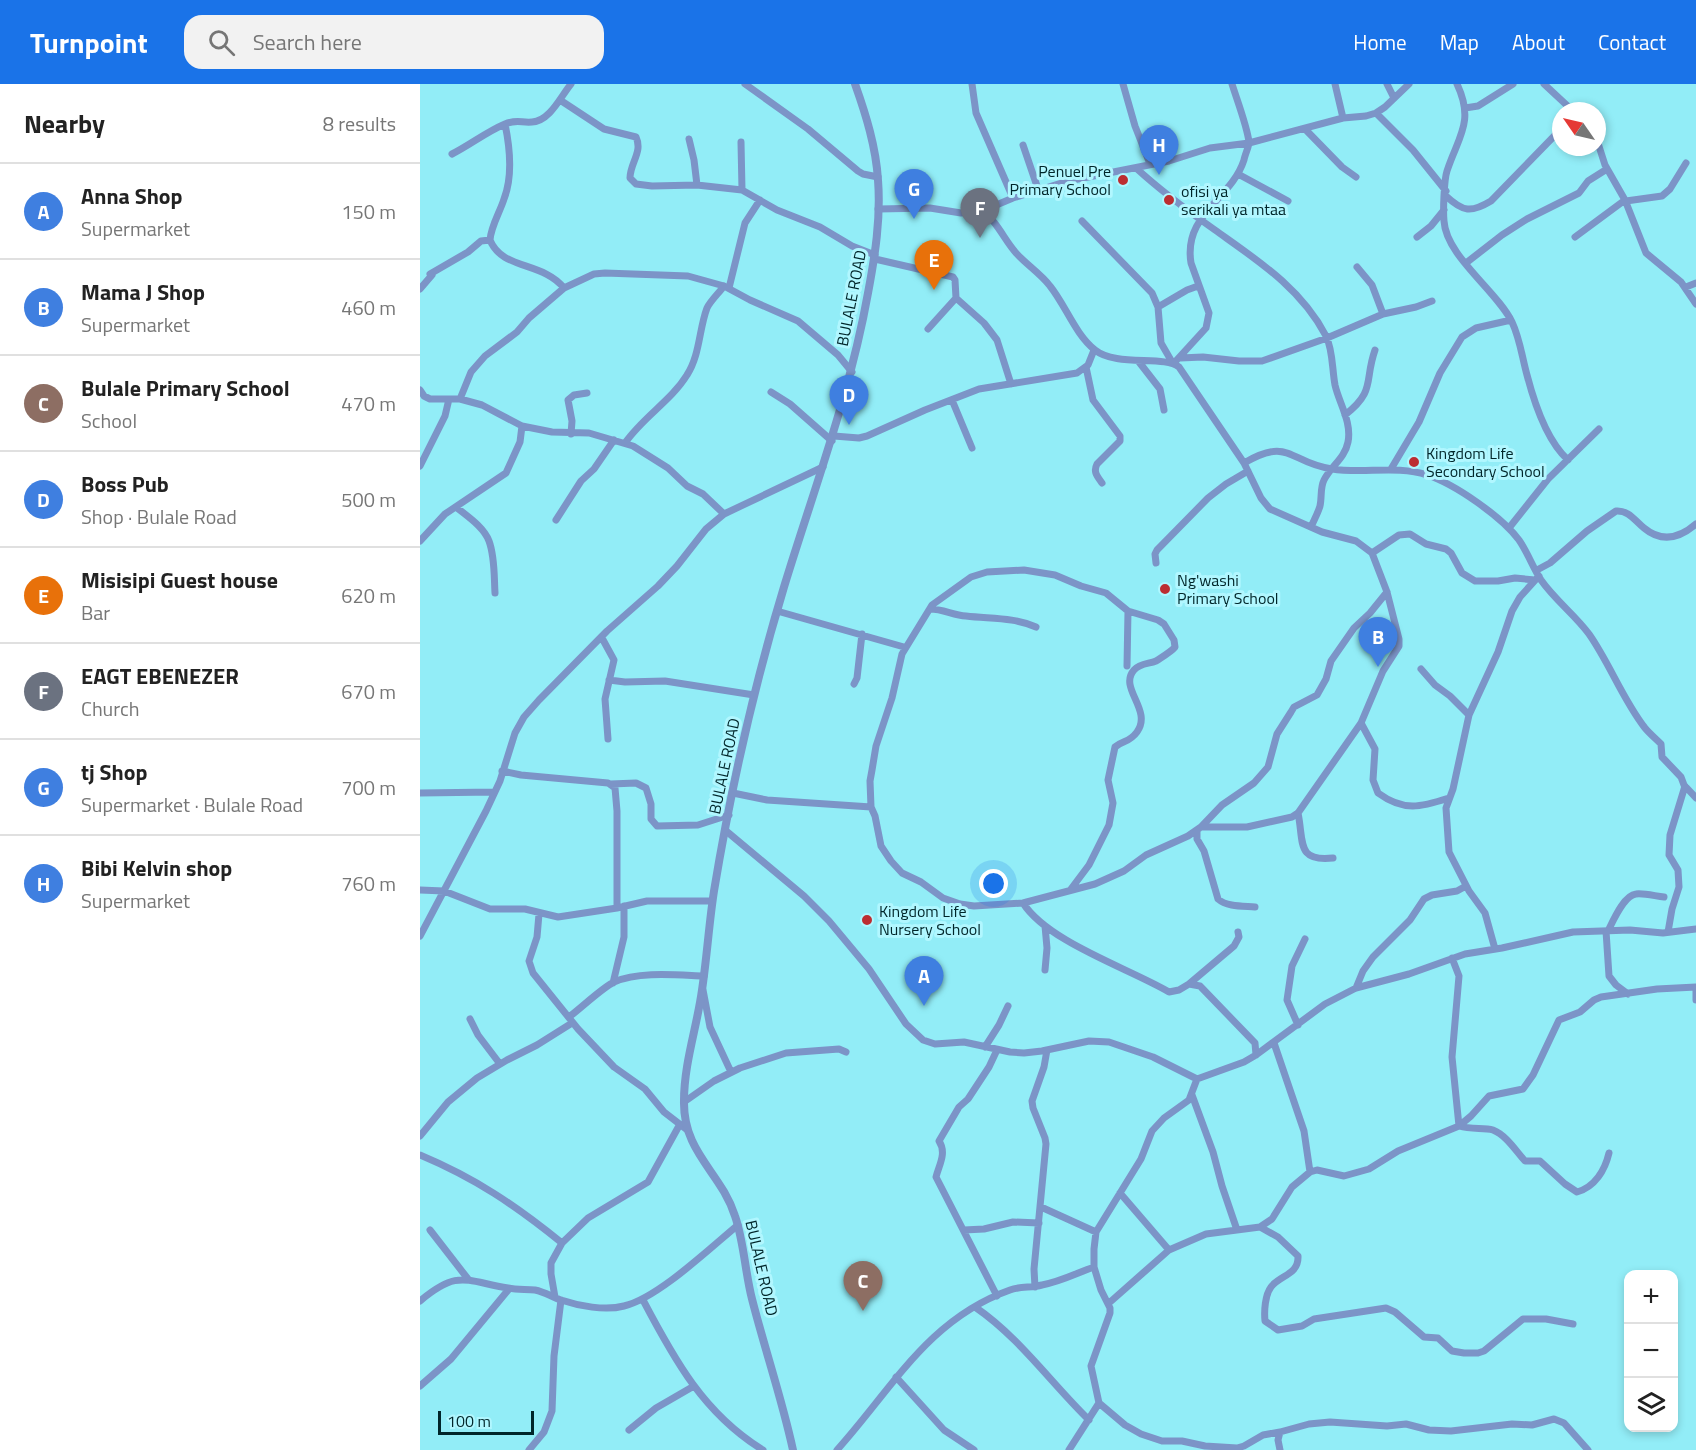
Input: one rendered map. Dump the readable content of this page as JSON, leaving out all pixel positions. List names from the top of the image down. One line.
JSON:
{"streets":{"street":["BULALE ROAD"]},"places":["Penuel Pre Primary School","ofisi ya serikali ya mtaa","Kingdom Life Secondary School","Ng'washi Primary School","Kingdom Life Nursery School"],"scale_bar":"100 m","north":"top left","page":{"header":"Turnpoint","search":"Search here","nav":["Home","Map","About","Contact"],"heading":["Nearby","8 results"],"pins":["H","G","F","E","D","B","A","C"],"list":[{"mark":"A","name":"Anna Shop","note":"Supermarket","value":"150 m"},{"mark":"B","name":"Mama J Shop","note":"Supermarket","value":"460 m"},{"mark":"C","name":"Bulale Primary School","note":"School","value":"470 m"},{"mark":"D","name":"Boss Pub","note":"Shop · Bulale Road","value":"500 m"},{"mark":"E","name":"Misisipi Guest house","note":"Bar","value":"620 m"},{"mark":"F","name":"EAGT EBENEZER","note":"Church","value":"670 m"},{"mark":"G","name":"tj Shop","note":"Supermarket · Bulale Road","value":"700 m"},{"mark":"H","name":"Bibi Kelvin shop","note":"Supermarket","value":"760 m"}],"map_buttons":["+","−"],"scale":"100 m"}}
